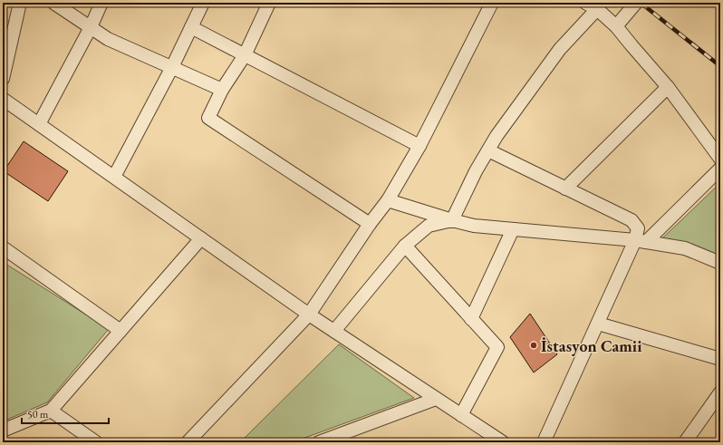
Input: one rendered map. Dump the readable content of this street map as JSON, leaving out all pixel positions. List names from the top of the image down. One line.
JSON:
{"places":["İstasyon Camii"],"scale_bar":"50 m"}
